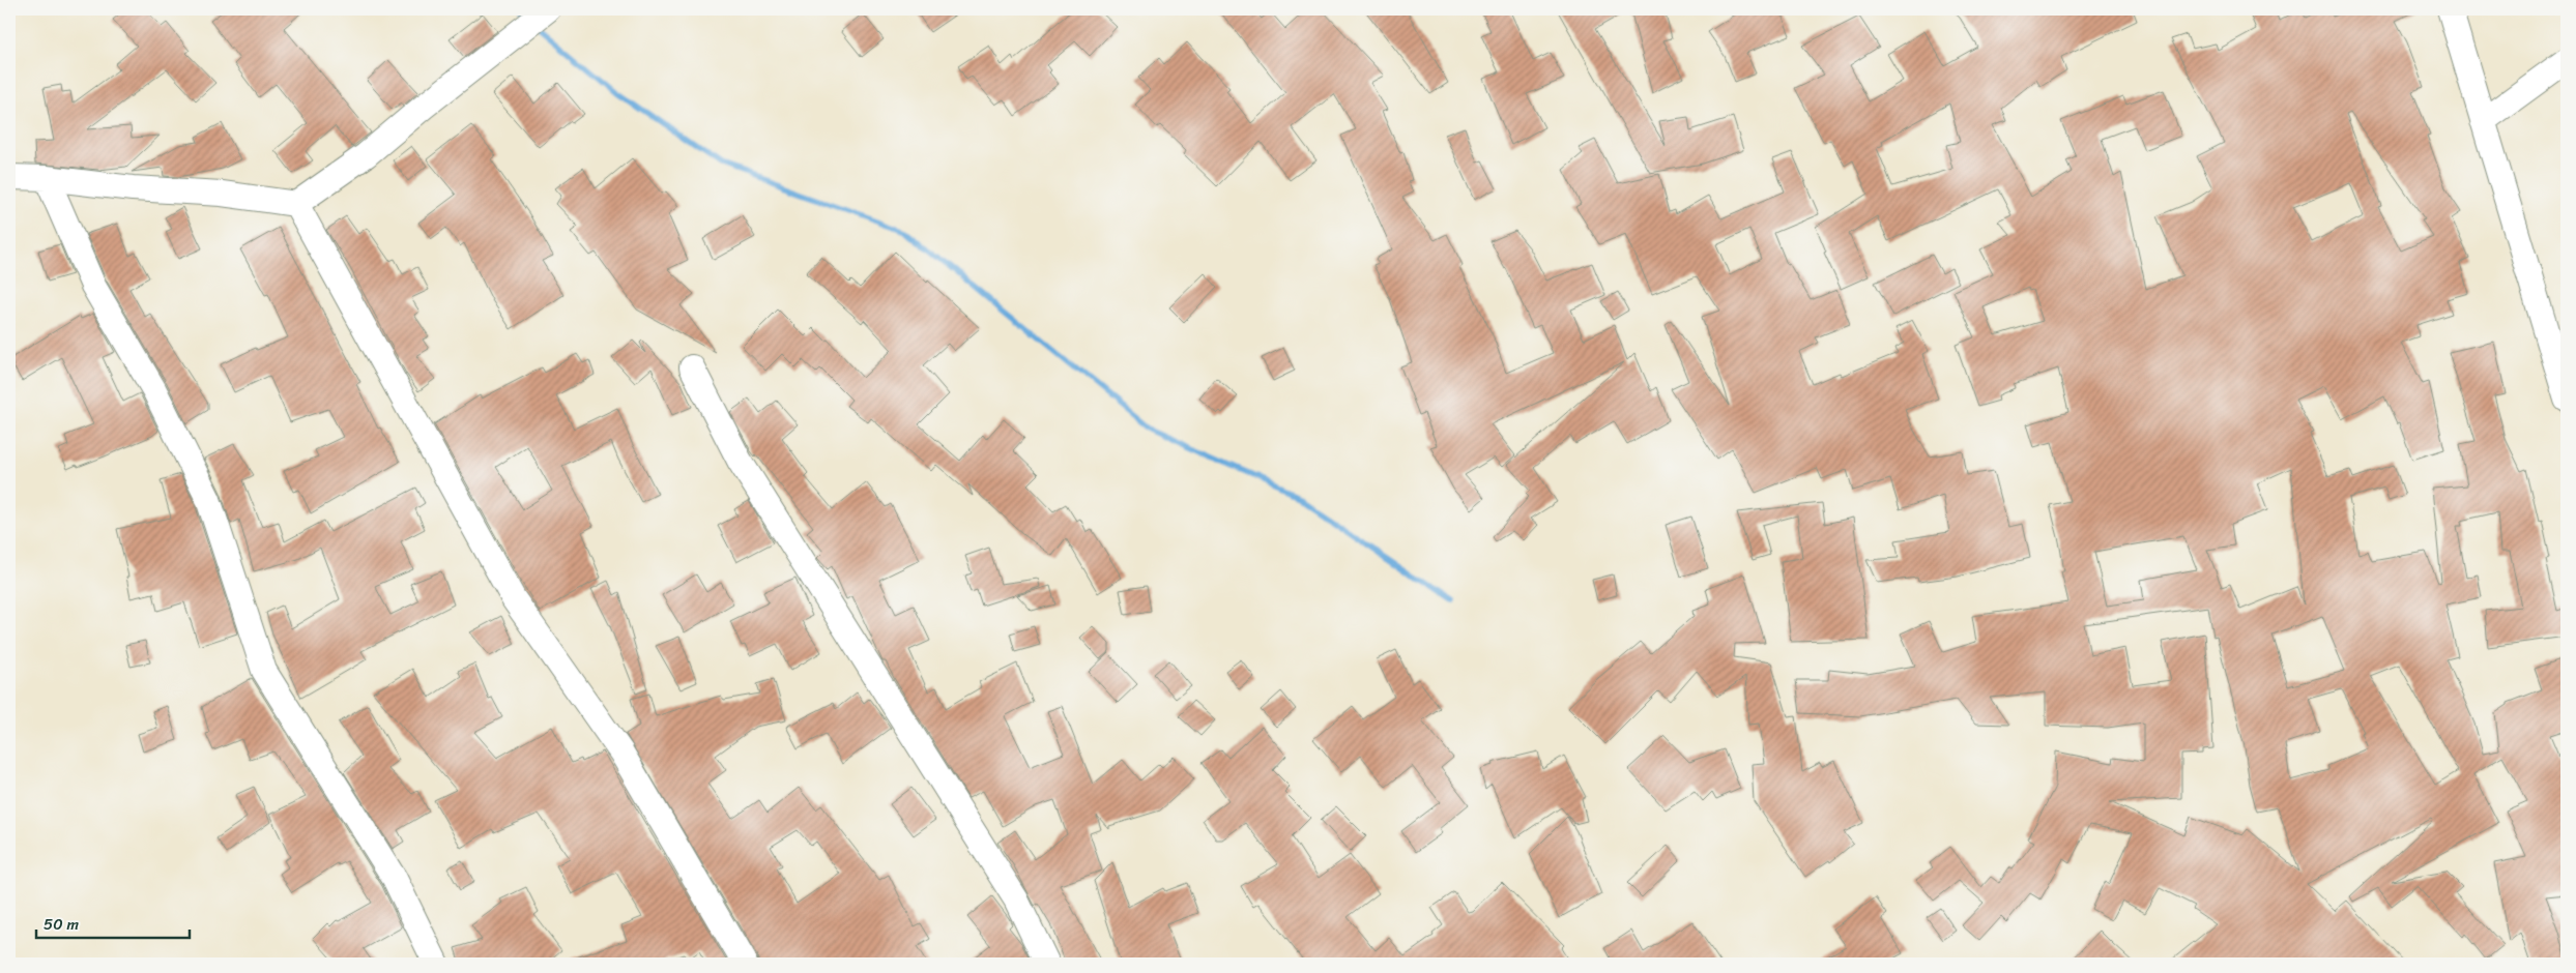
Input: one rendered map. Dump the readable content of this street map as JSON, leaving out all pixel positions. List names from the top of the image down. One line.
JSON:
{"scale_bar":"50 m"}
